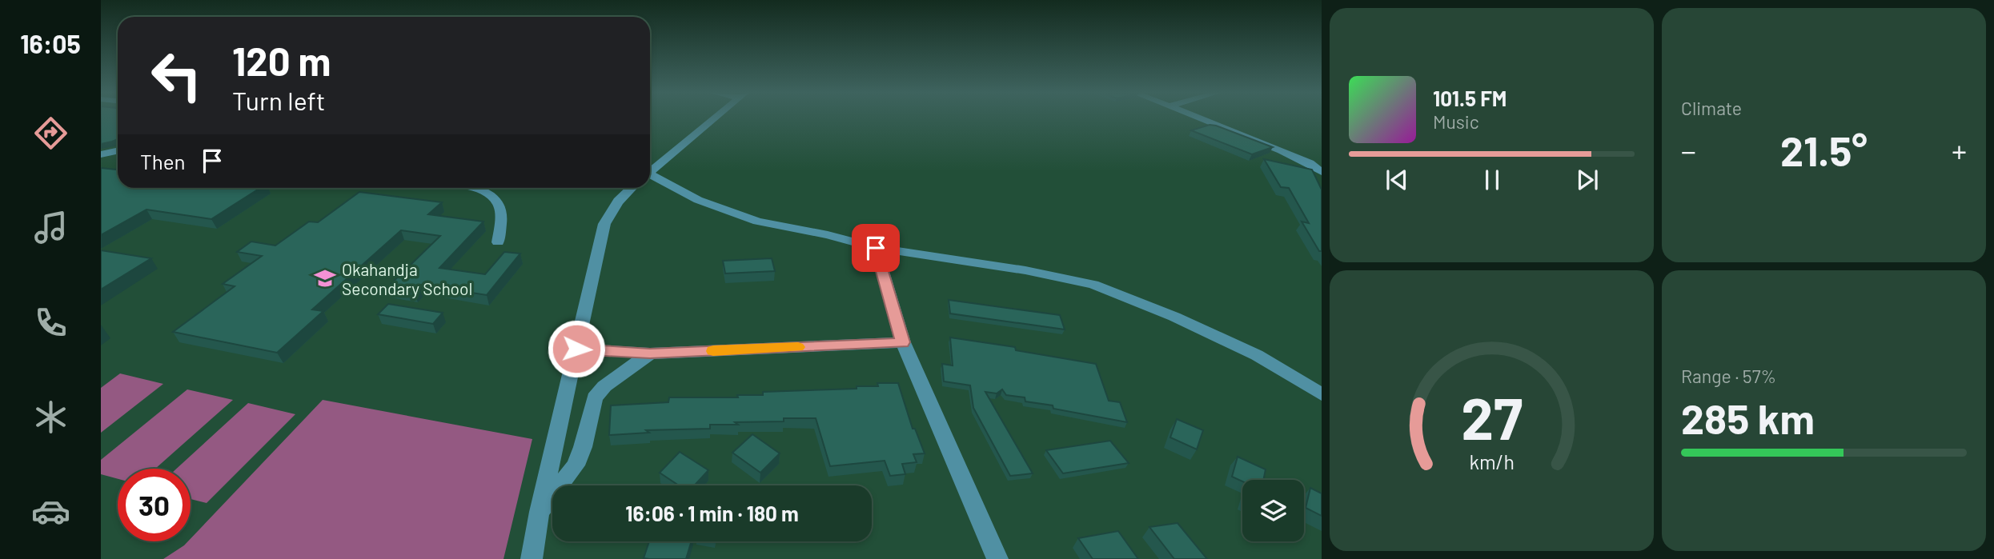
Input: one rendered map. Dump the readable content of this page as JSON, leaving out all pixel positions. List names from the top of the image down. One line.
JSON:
{"places":{"school or university":["Okahandja Secondary School"]},"page":{"tabs":"16:05","tile":["Climate",["Range · 57%","285 km"]],"turn":["120 m","Turn left"],"song":["101.5 FM","Music"],"heat":["−","21.5°","+"],"then":"Then","limit":"30","trip":"16:06 · 1 min · 180 m","gauge":["27","km/h"]}}
